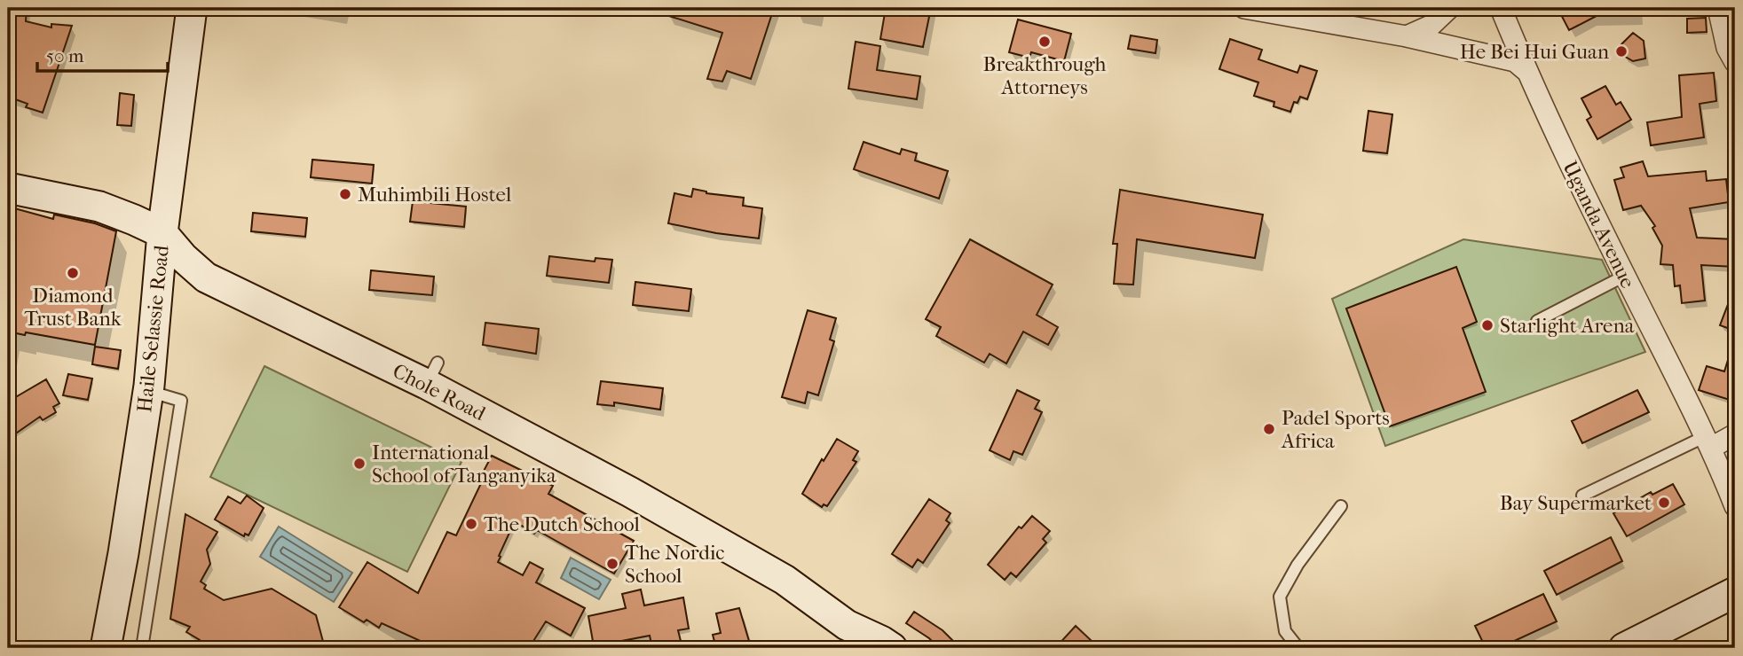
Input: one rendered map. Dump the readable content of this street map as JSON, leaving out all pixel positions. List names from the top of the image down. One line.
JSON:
{"streets":{"street":["Uganda Avenue","Haile Selassie Road","Chole Road"]},"crossings":[["Haile Selassie Road","Chole Road"]],"places":["Breakthrough Attorneys","He Bei Hui Guan","Muhimbili Hostel","Diamond Trust Bank","Starlight Arena","Padel Sports Africa","International School of Tanganyika","Bay Supermarket","The Dutch School","The Nordic School"],"scale_bar":"50 m"}
